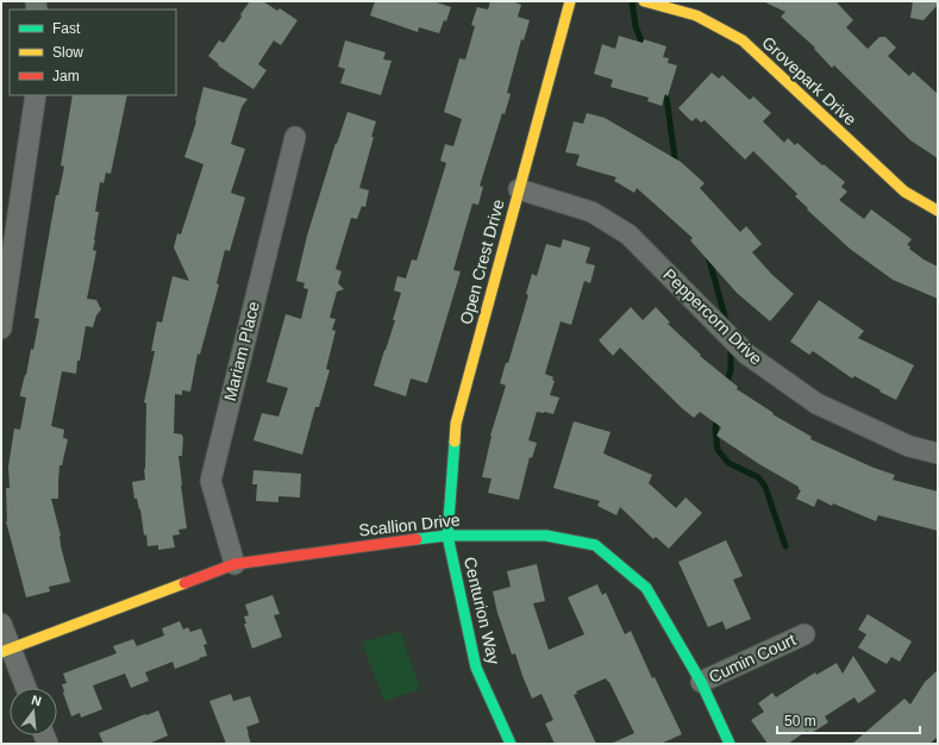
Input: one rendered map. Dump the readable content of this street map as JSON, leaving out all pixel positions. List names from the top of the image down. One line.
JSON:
{"streets":{"street":["Grovepark Drive","Open Crest Drive","Peppercorn Drive","Mariam Place","Scallion Drive","Centurion Way","Cumin Court"]},"crossings":[["Open Crest Drive","Peppercorn Drive"],["Open Crest Drive","Scallion Drive"],["Open Crest Drive","Centurion Way"],["Mariam Place","Scallion Drive"],["Scallion Drive","Centurion Way"],["Scallion Drive","Cumin Court"]],"legend":["Fast","Slow","Jam"],"scale_bar":"50 m","north":"top"}
